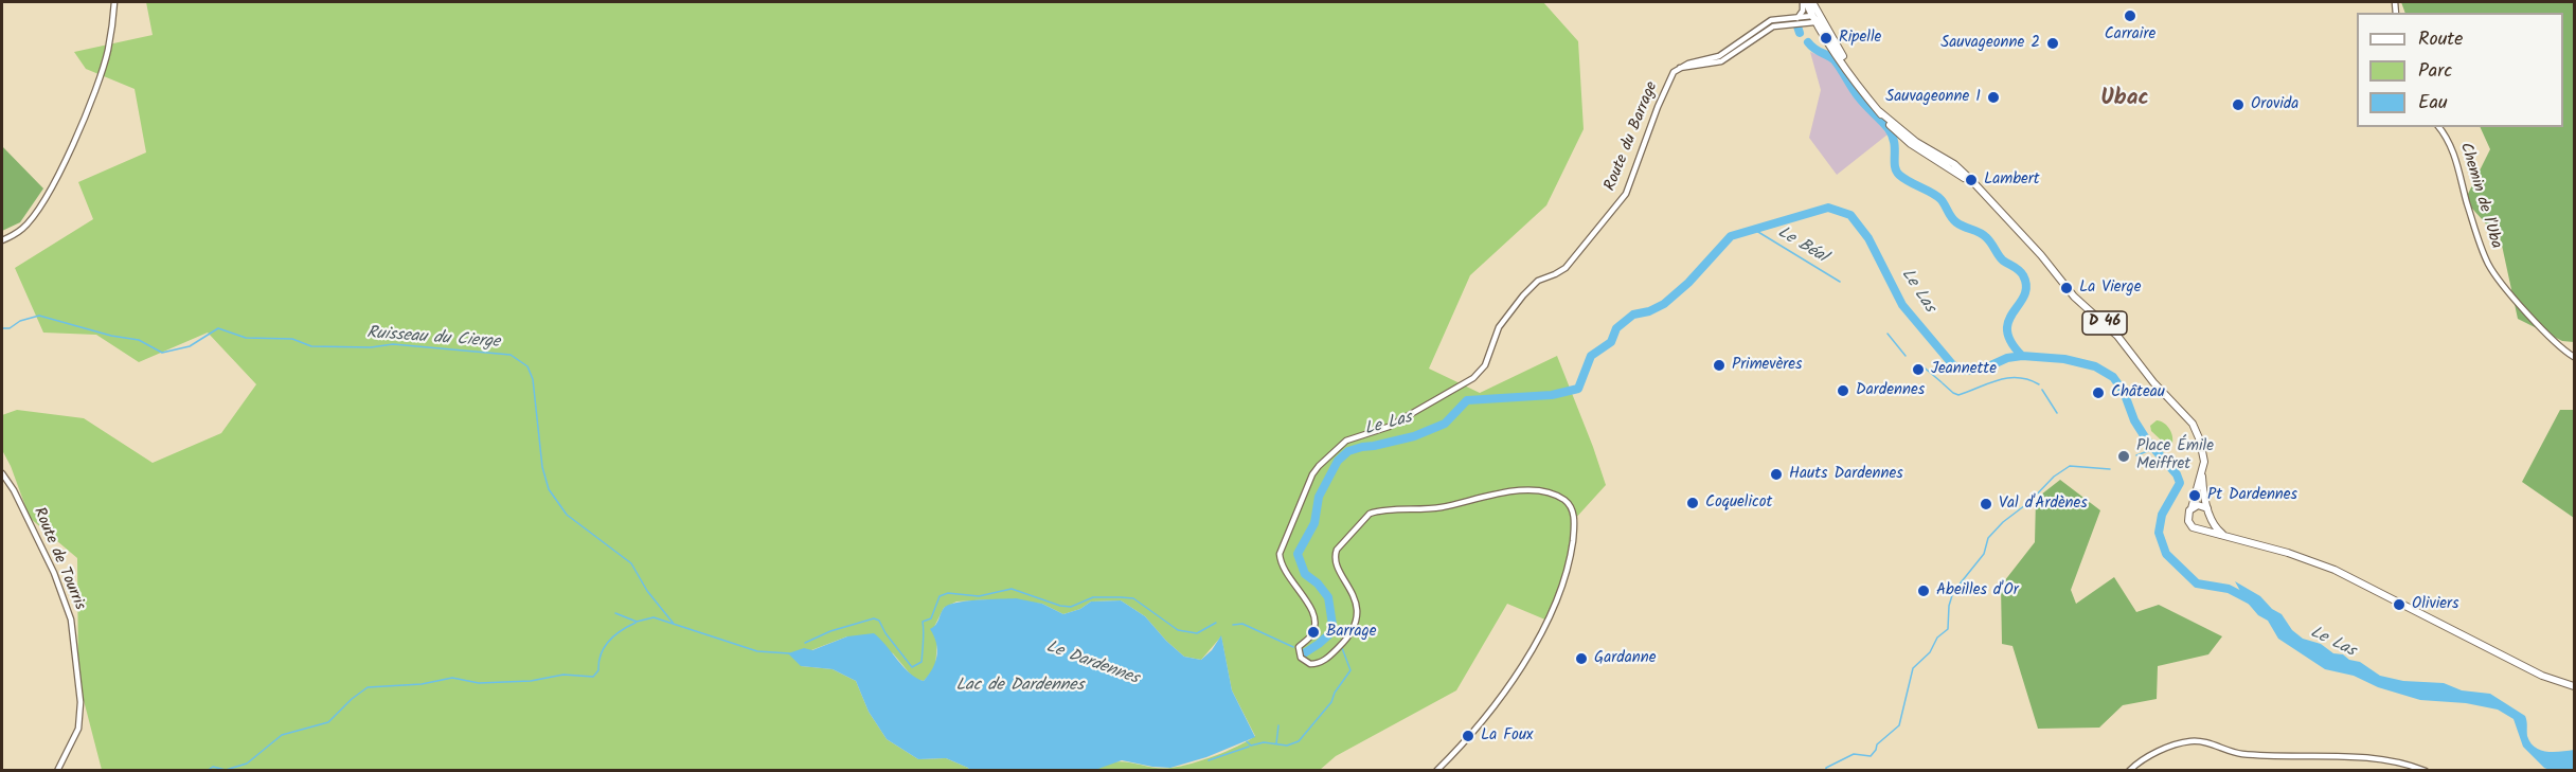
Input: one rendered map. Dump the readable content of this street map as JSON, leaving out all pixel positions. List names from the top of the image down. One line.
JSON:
{"streets":{"main road":["D 46"],"street":["Route du Barrage","Chemin de l'Uba","Route de Tourris"]},"districts":["Ubac"],"water":["Le Béal","Le Las","Ruisseau du Cierge","Le Dardennes","Lac de Dardennes"],"places":["Carraire","Ripelle","Sauvageonne 2","Sauvageonne 1","Orovida","Lambert","La Vierge","Primevères","Jeannette","Dardennes","Château","Place Émile Meiffret","Hauts Dardennes","Pt Dardennes","Coquelicot","Val d'Ardènes","Abeilles d'Or","Oliviers","Barrage","Gardanne","La Foux"],"legend":["Route","Parc","Eau"]}
